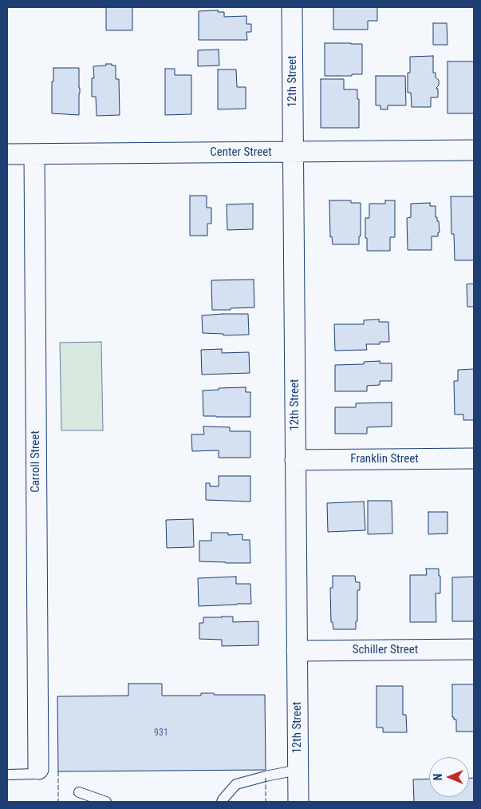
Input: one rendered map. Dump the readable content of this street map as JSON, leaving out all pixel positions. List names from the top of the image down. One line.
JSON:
{"streets":{"street":["12th Street","Center Street","Franklin Street","Carroll Street","Schiller Street"]},"crossings":[["12th Street","Center Street"],["12th Street","Franklin Street"],["12th Street","Schiller Street"],["Center Street","Carroll Street"]],"house_numbers":["931"],"north":"left"}
